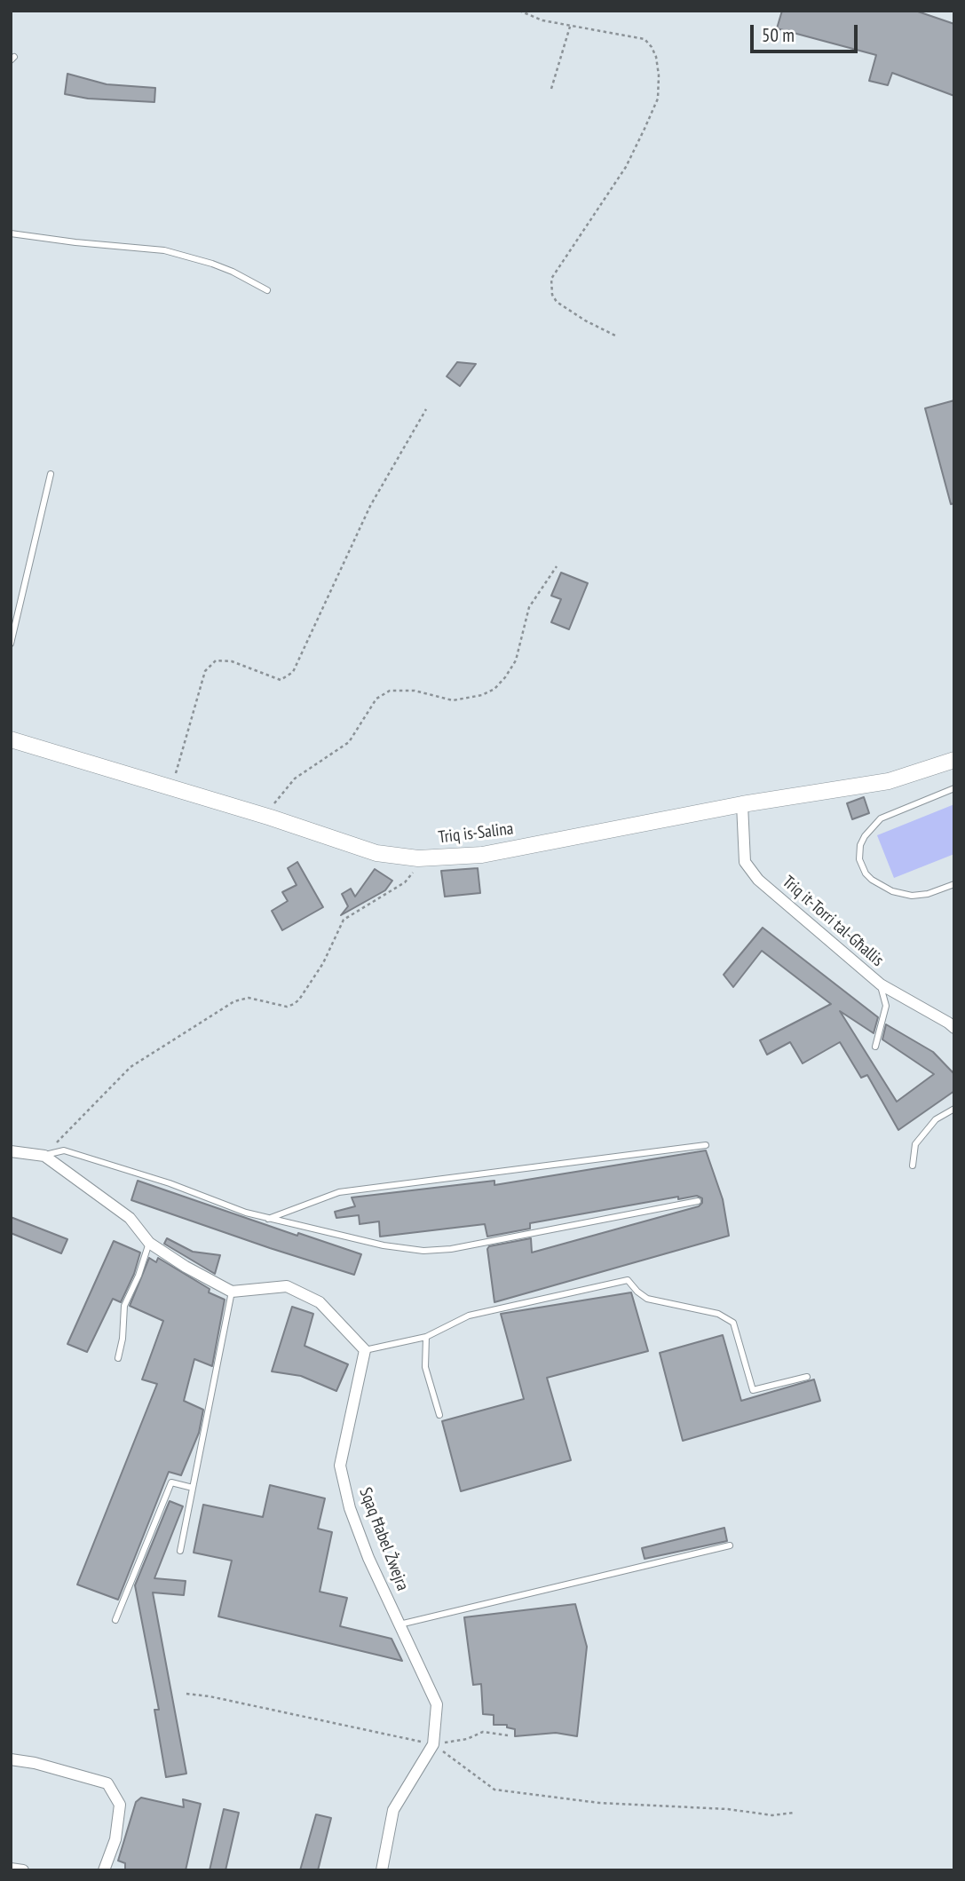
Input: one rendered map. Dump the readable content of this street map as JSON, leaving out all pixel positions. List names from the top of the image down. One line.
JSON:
{"streets":{"main road":["Triq is-Salina"],"street":["Triq it-Torri tal-Għallis","Sqaq Ħabel Żwejra"]},"crossings":[["Triq is-Salina","Triq it-Torri tal-Għallis"]],"scale_bar":"50 m"}
